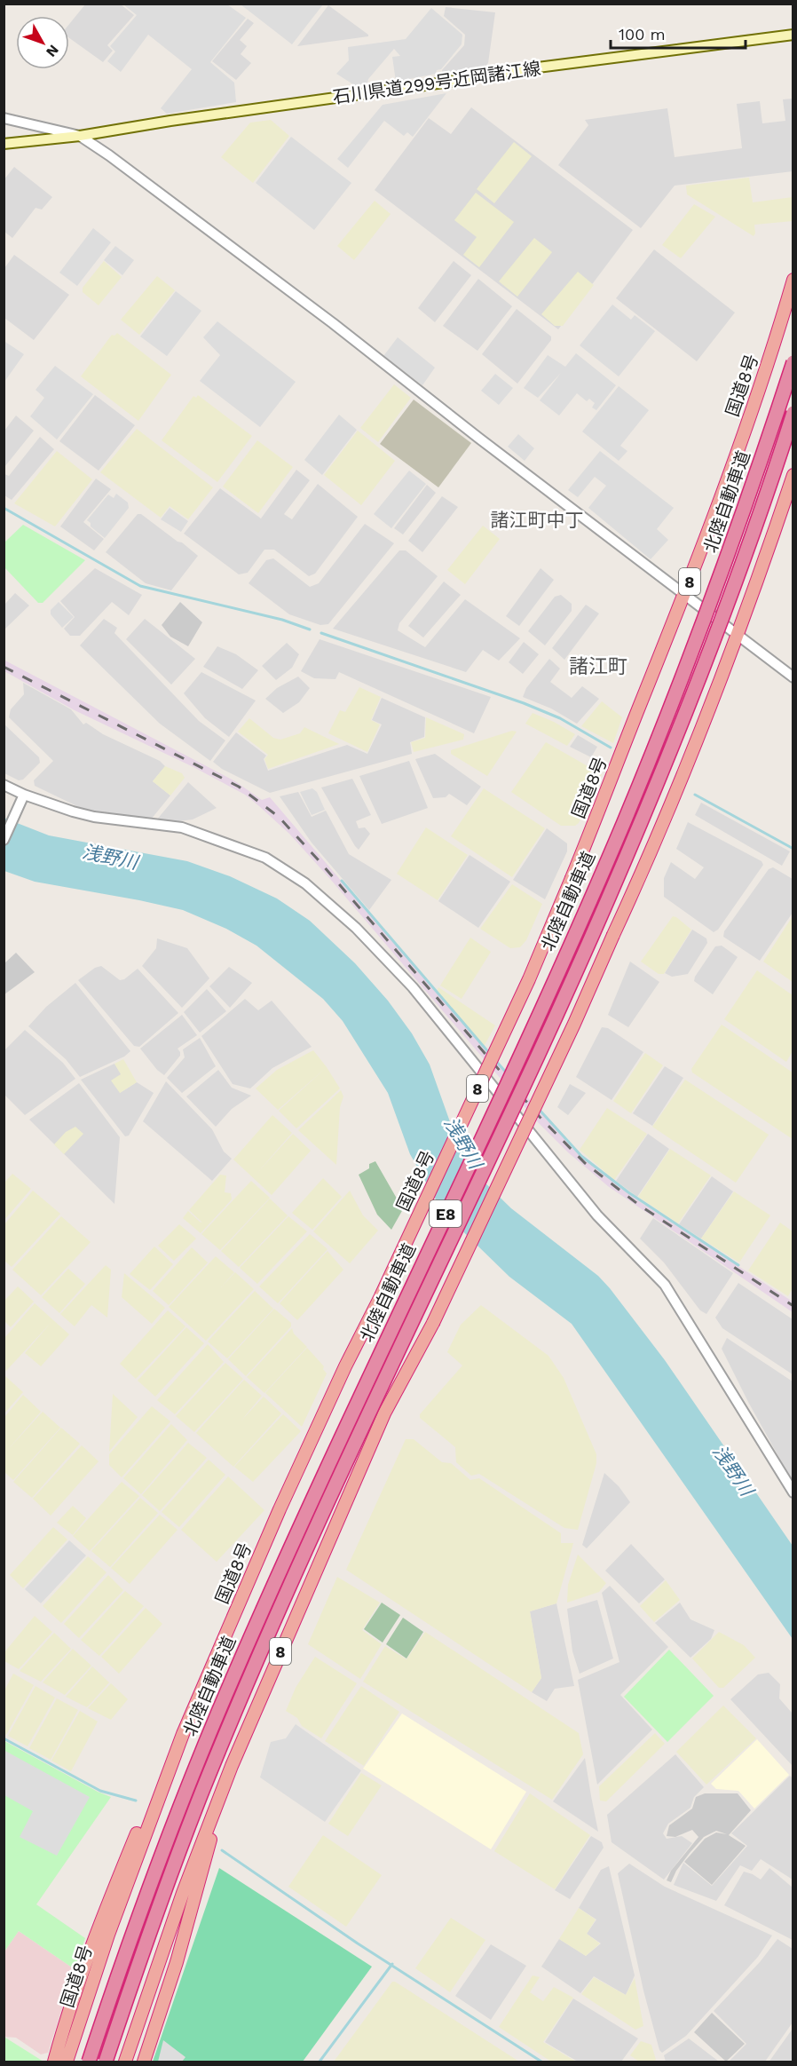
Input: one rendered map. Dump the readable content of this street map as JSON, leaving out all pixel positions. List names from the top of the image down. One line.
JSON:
{"streets":{"highway":["国道8号","北陸自動車道","8","E8"],"main road":["石川県道299号近岡諸江線"]},"districts":["諸江町中丁","諸江町"],"water":["浅野川"],"scale_bar":"100 m","north":"bottom right"}
